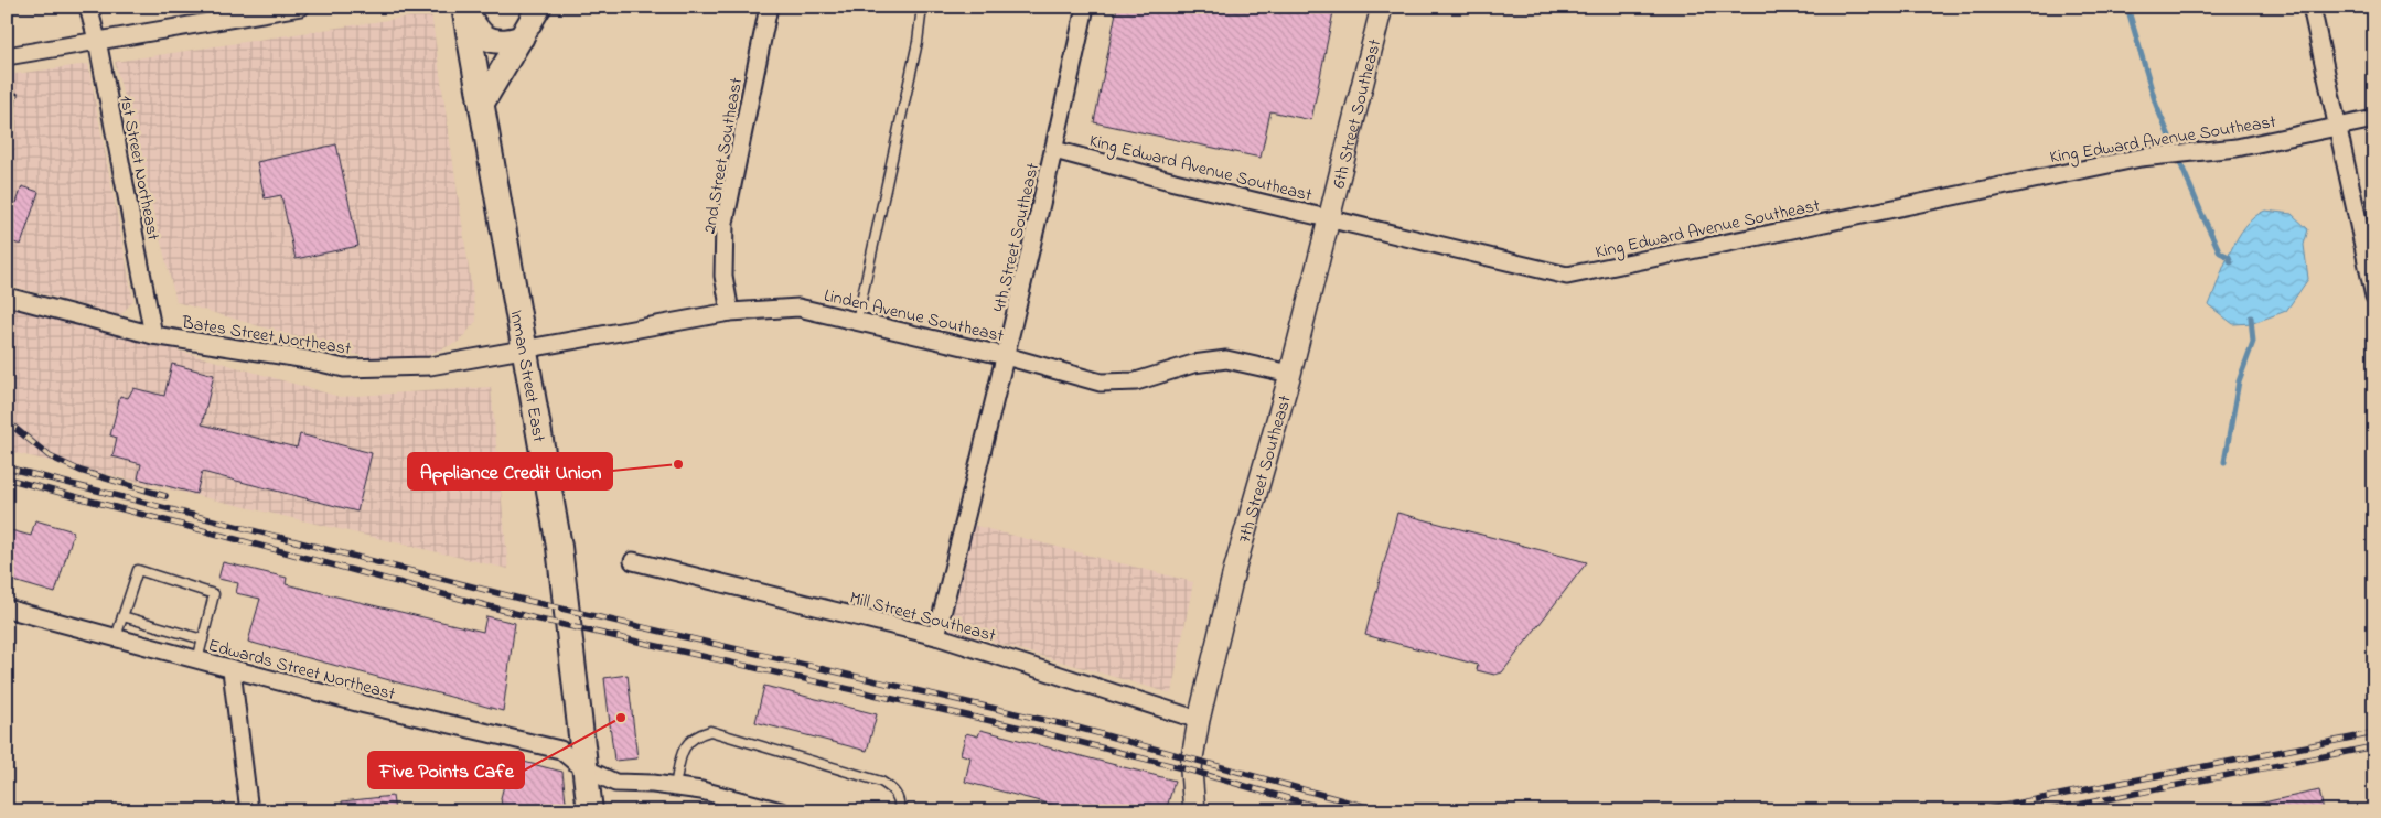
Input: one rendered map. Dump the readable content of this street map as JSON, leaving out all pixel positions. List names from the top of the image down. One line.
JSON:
{"streets":{"main road":["Inman Street East"],"street":["6th Street Southeast","King Edward Avenue Southeast","2nd Street Southeast","1st Street Northeast","4th Street Southeast","Linden Avenue Southeast","Bates Street Northeast","7th Street Southeast","Mill Street Southeast","Edwards Street Northeast"]},"crossings":[["6th Street Southeast","King Edward Avenue Southeast"],["6th Street Southeast","7th Street Southeast"],["King Edward Avenue Southeast","4th Street Southeast"],["King Edward Avenue Southeast","7th Street Southeast"],["2nd Street Southeast","Linden Avenue Southeast"],["1st Street Northeast","Bates Street Northeast"],["4th Street Southeast","Linden Avenue Southeast"],["4th Street Southeast","Mill Street Southeast"],["Linden Avenue Southeast","Bates Street Northeast"],["Linden Avenue Southeast","Inman Street East"],["Linden Avenue Southeast","7th Street Southeast"],["Bates Street Northeast","Inman Street East"],["Inman Street East","Edwards Street Northeast"],["7th Street Southeast","Mill Street Southeast"]],"places":["Appliance Credit Union","Five Points Cafe"]}
